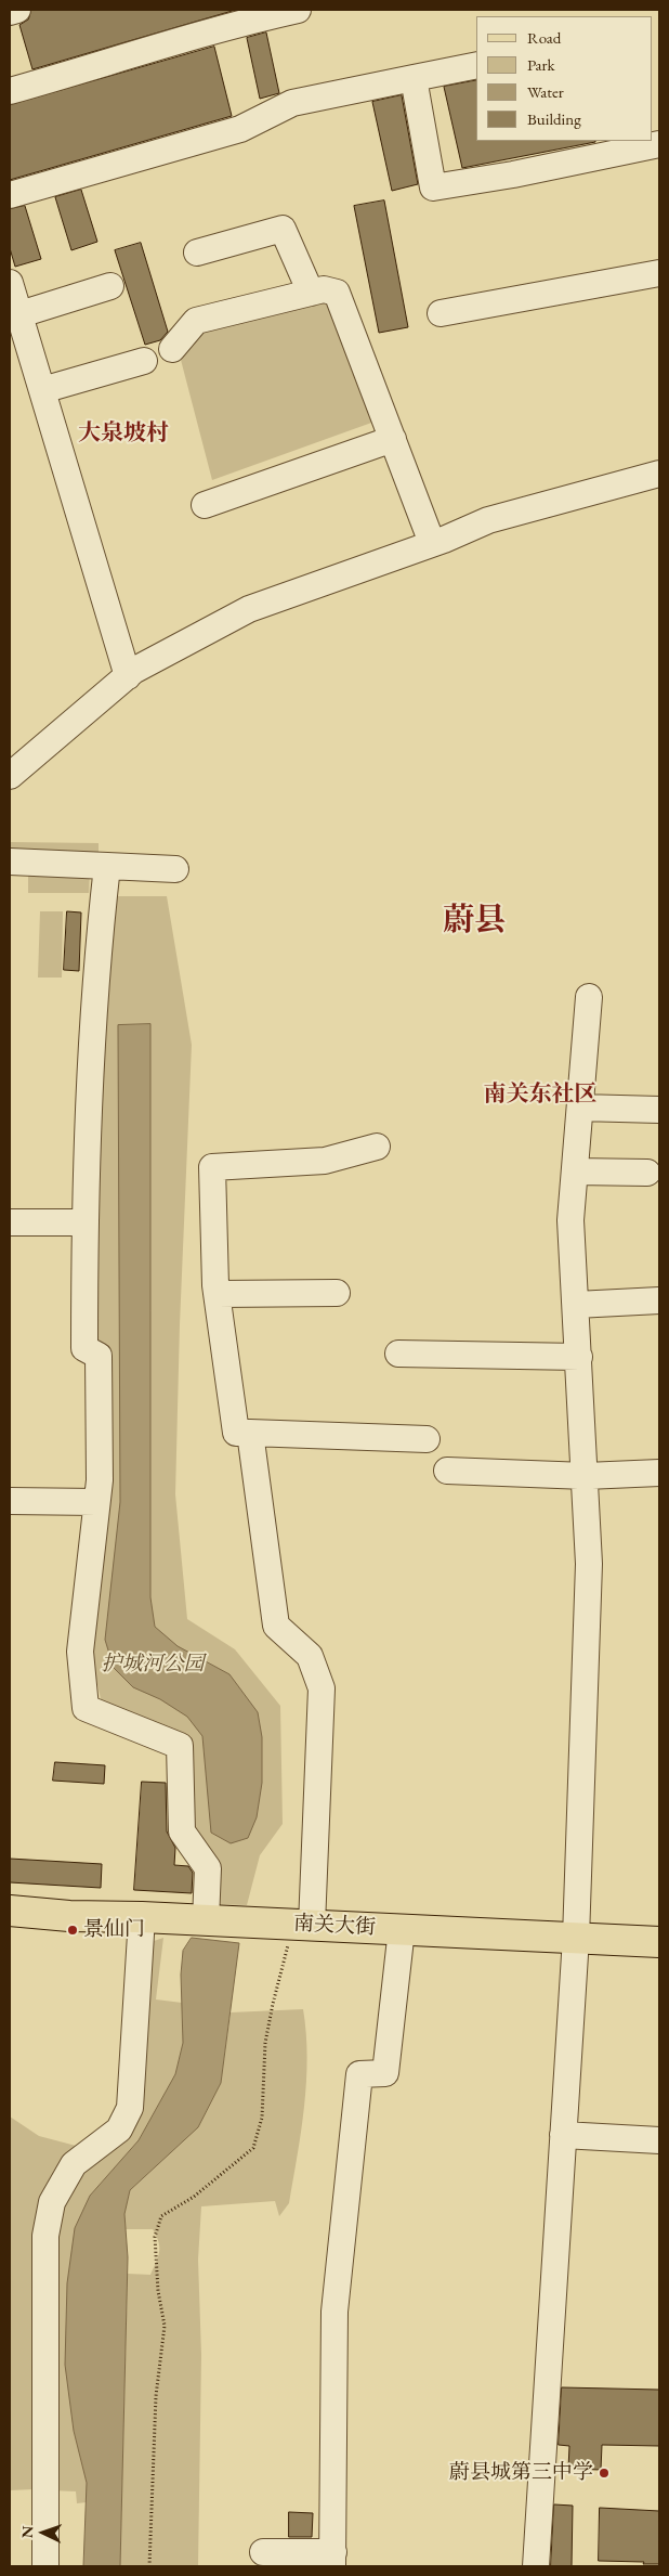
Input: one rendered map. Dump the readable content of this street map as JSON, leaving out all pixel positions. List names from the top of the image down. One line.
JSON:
{"streets":{"main road":["南关大街"]},"districts":["大泉坡村","蔚县","南关东社区"],"parks":["护城河公园"],"places":["景仙门","蔚县城第三中学"],"legend":["Road","Park","Water","Building"],"north":"left"}
